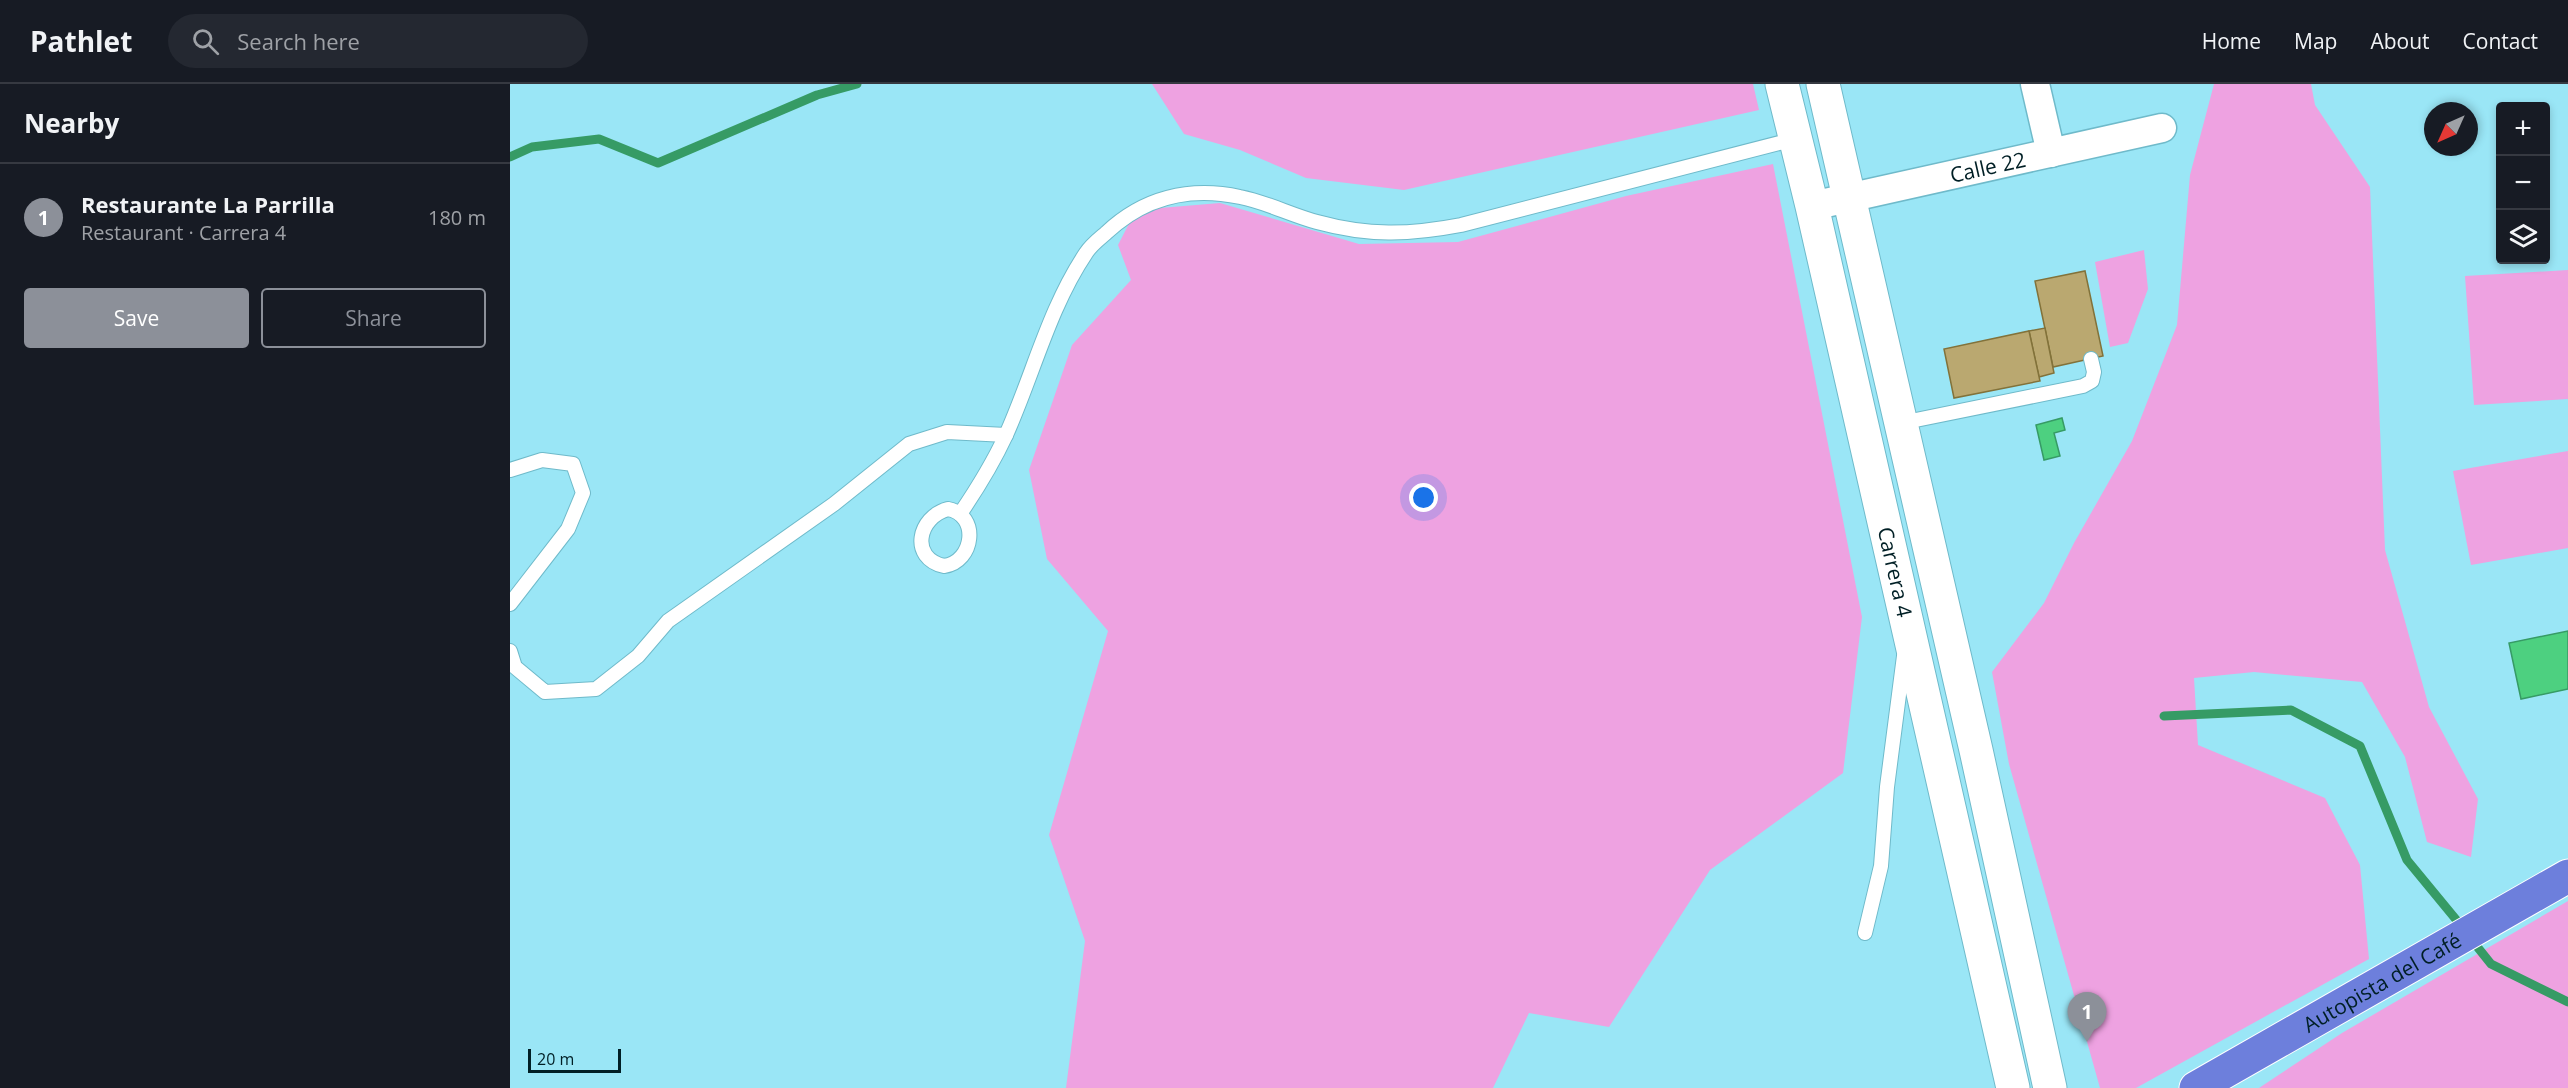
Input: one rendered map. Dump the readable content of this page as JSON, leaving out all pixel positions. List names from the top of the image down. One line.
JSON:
{"streets":{"highway":["Autopista del Café"],"main road":["Carrera 4"],"street":["Calle 22"]},"crossings":[["Calle 22","Carrera 4"]],"scale_bar":"20 m","north":"bottom left","page":{"header":"Pathlet","search":"Search here","nav":["Home","Map","About","Contact"],"heading":"Nearby","map_buttons":["+","−"],"list":[{"mark":"1","name":"Restaurante La Parrilla","note":"Restaurant · Carrera 4","value":"180 m"}],"buttons":["Save","Share"],"pins":"1","scale":"20 m"}}
